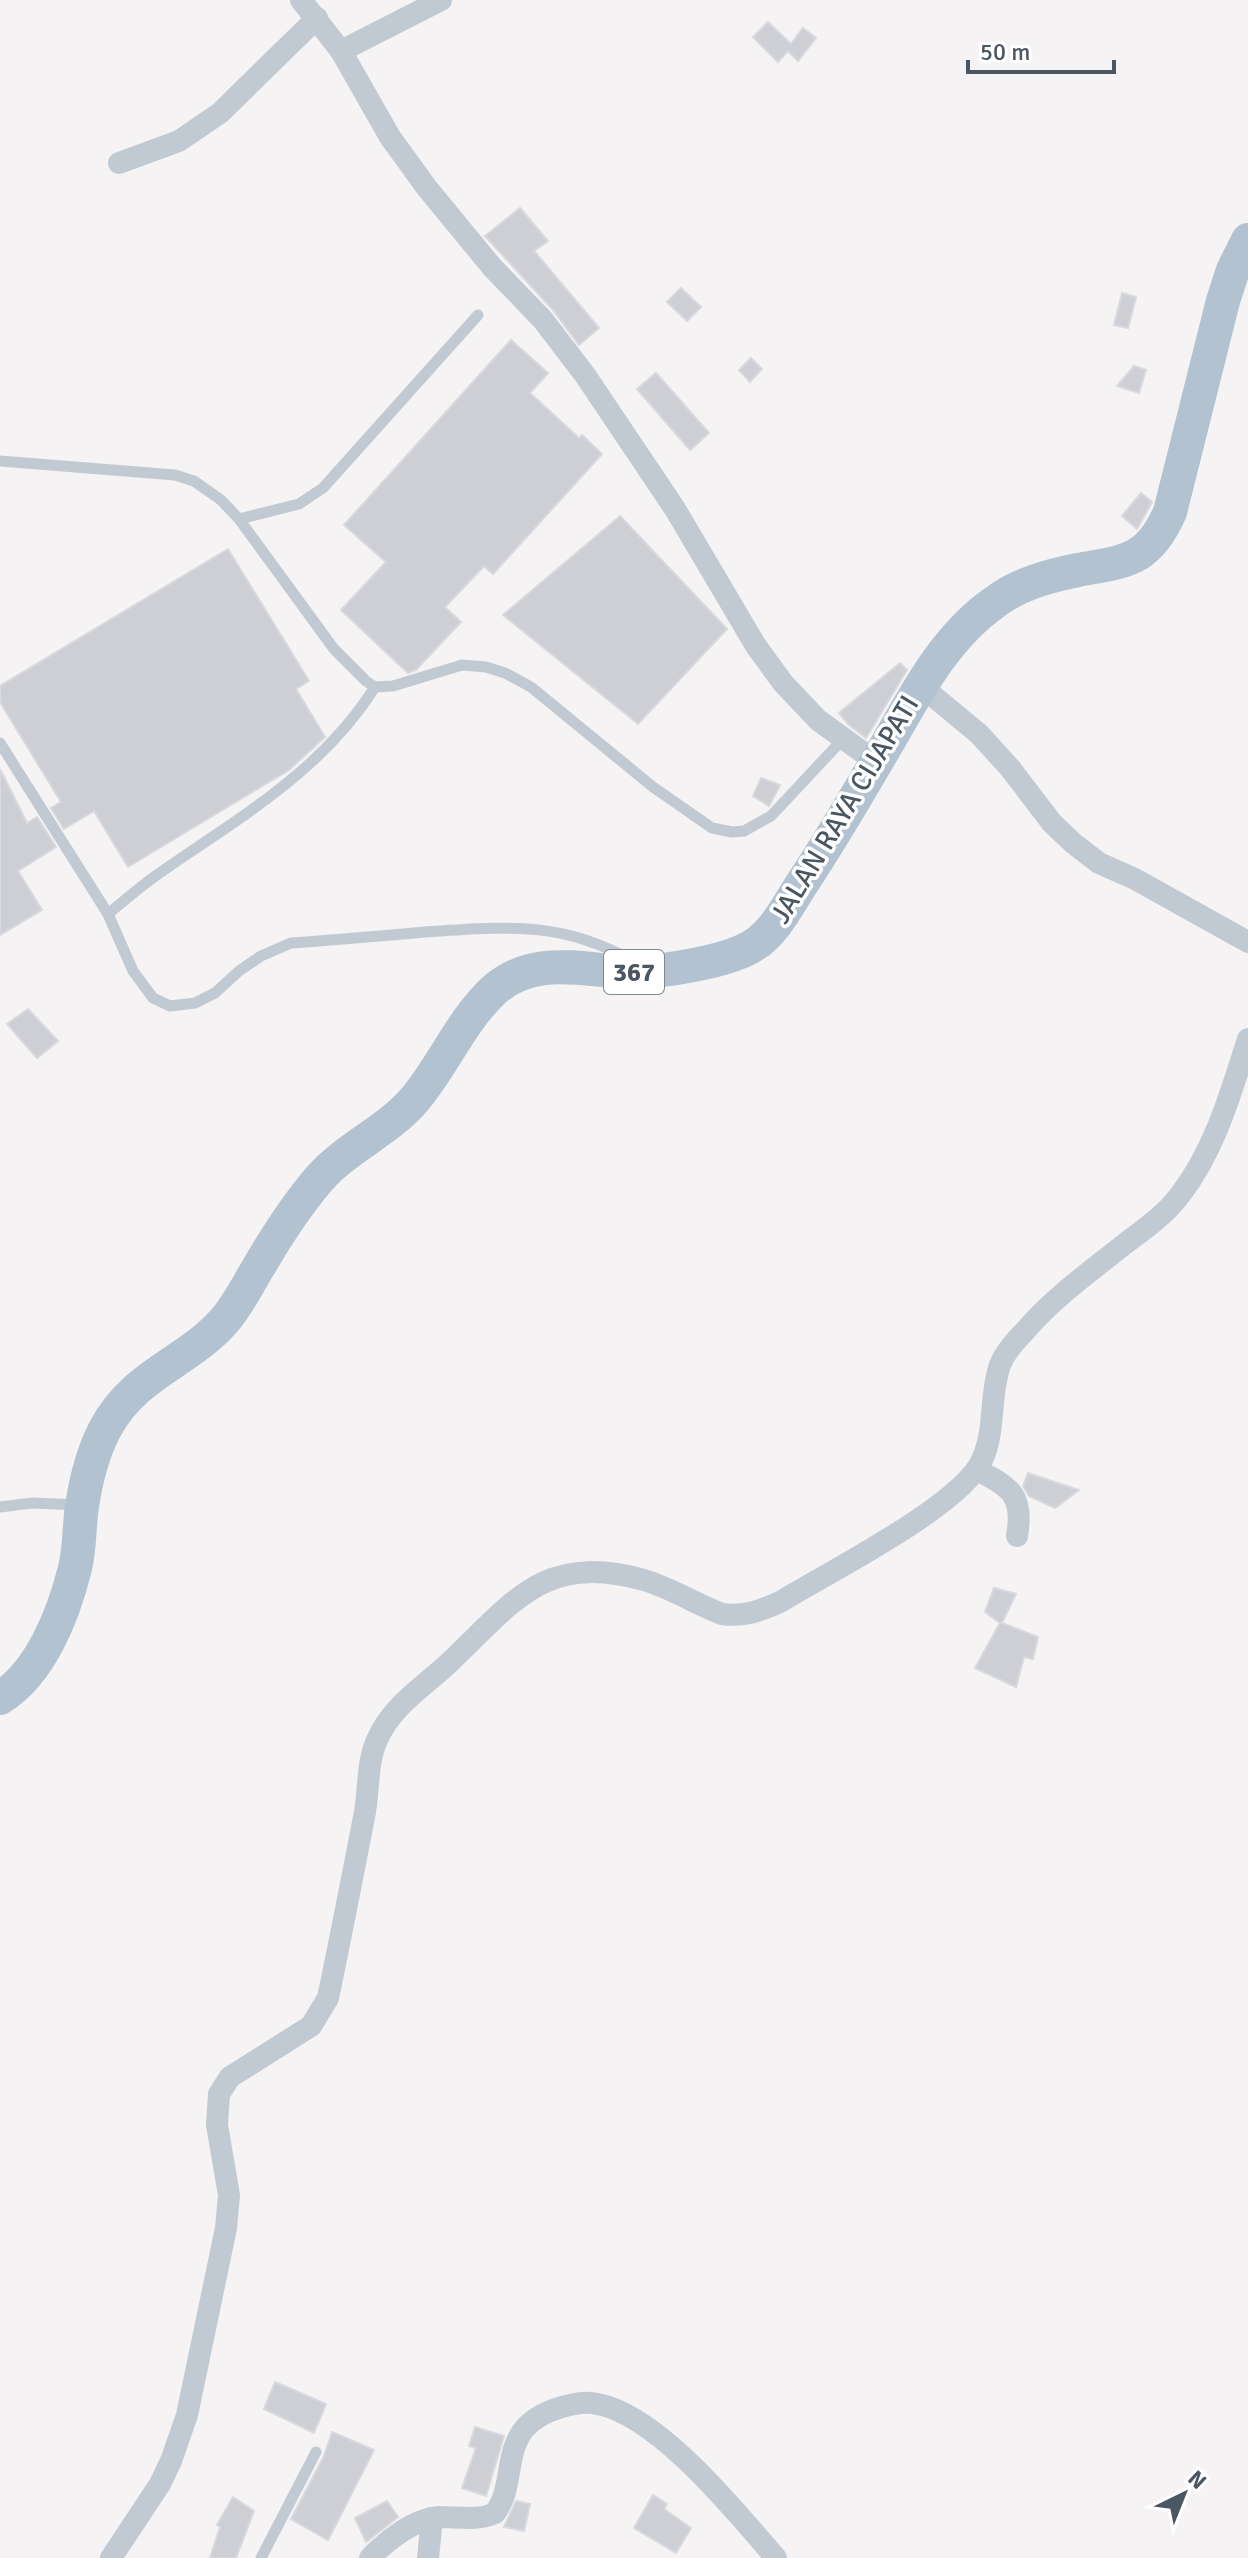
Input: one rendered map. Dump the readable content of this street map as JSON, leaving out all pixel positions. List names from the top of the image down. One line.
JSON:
{"streets":{"main road":["JALAN RAYA CIJAPATI","367"]},"scale_bar":"50 m","north":"top right"}
